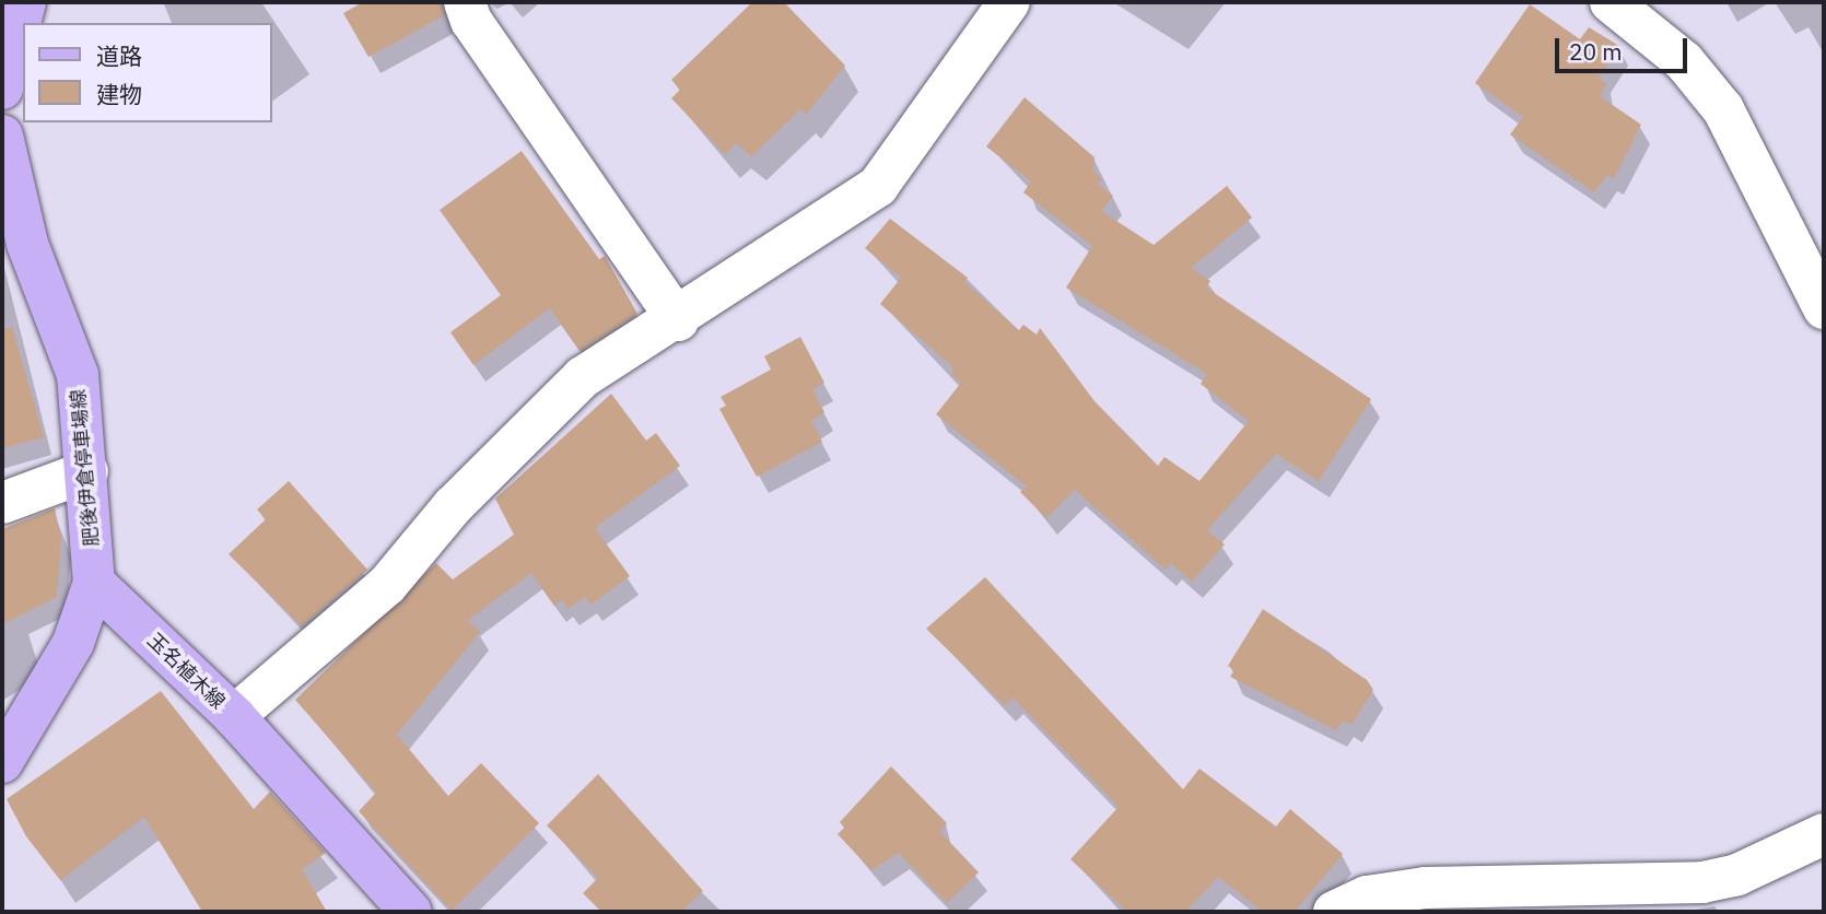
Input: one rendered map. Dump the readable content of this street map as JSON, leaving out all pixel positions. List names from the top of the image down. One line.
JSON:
{"streets":{"main road":["肥後伊倉停車場線","玉名植木線"]},"crossings":[["肥後伊倉停車場線","玉名植木線"]],"legend":["道路","建物"],"scale_bar":"20 m"}
